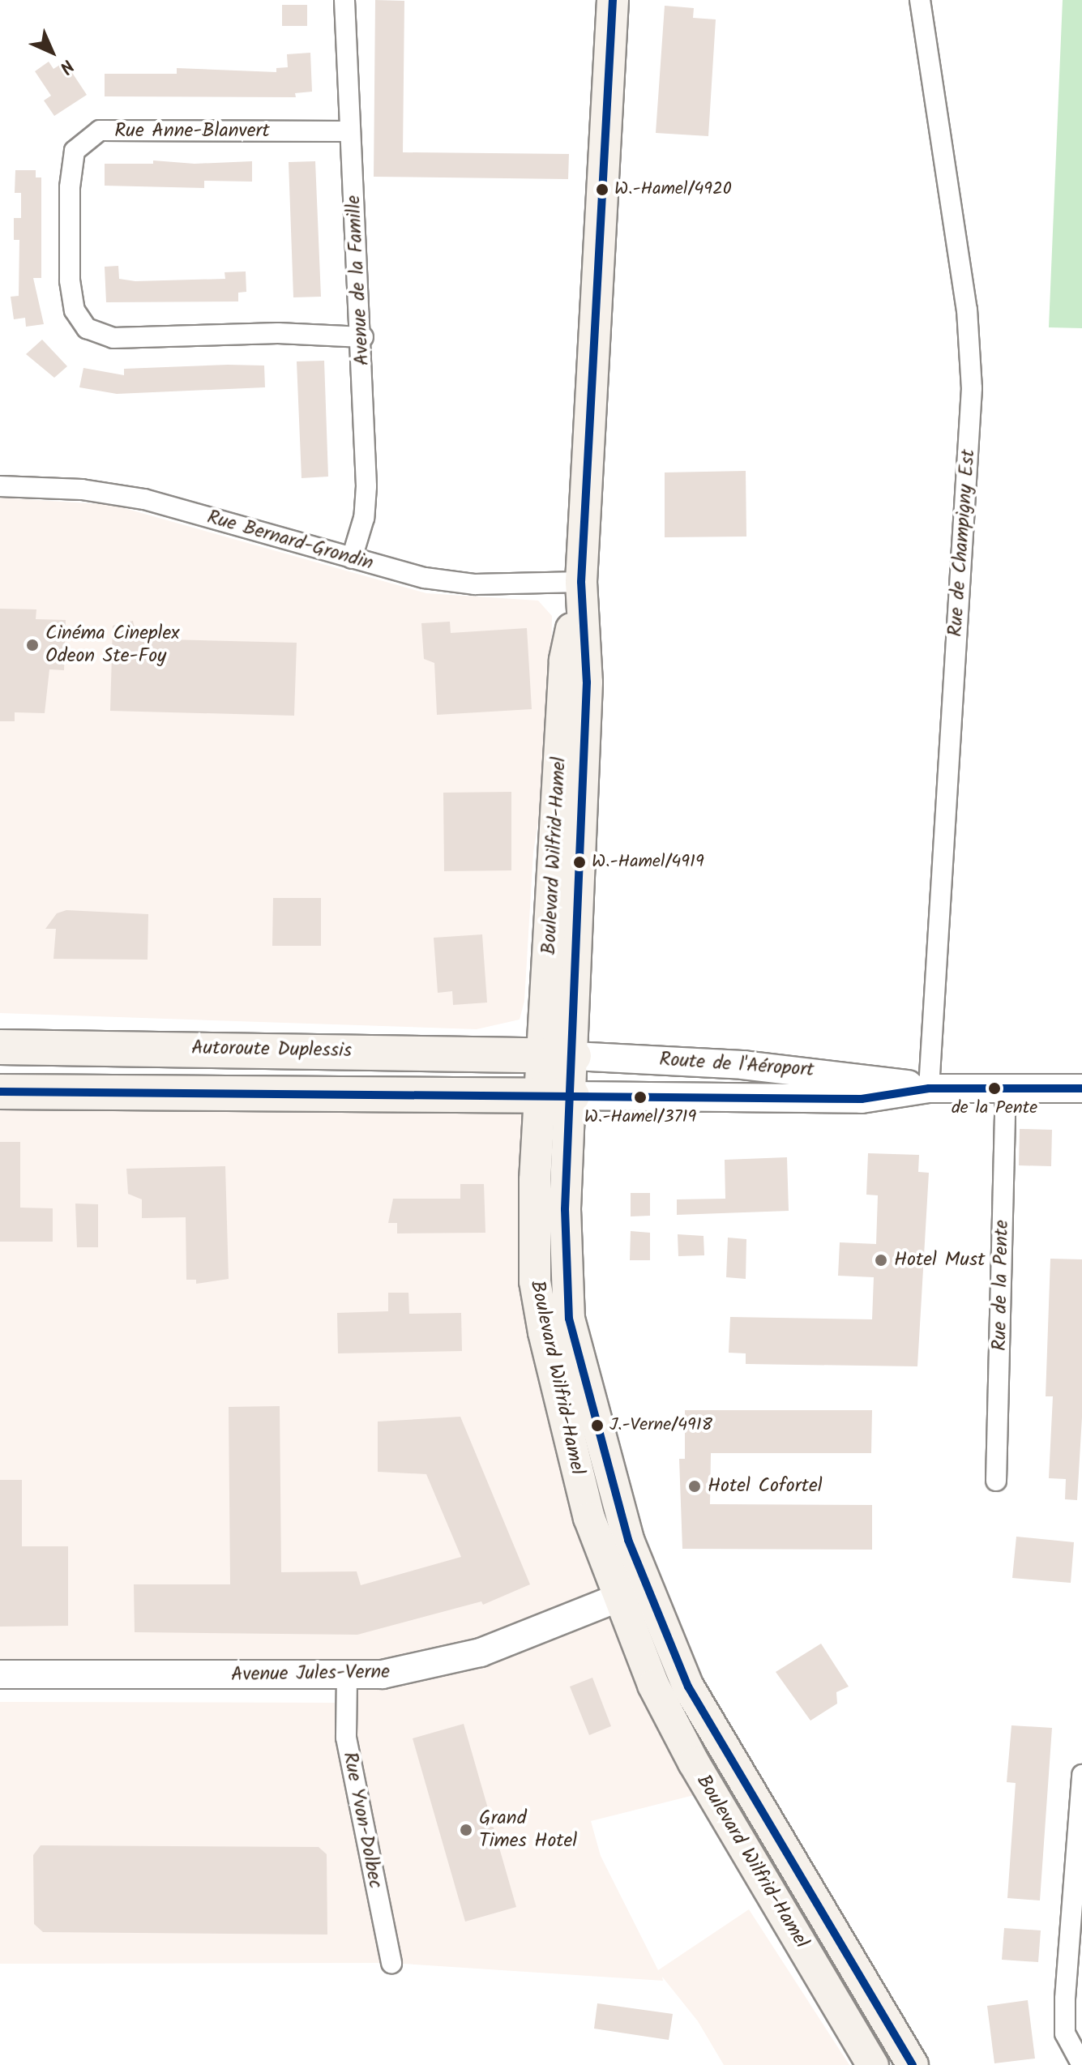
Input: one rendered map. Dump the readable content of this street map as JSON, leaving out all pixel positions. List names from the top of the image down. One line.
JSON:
{"streets":{"highway":["Autoroute Duplessis"],"main road":["Boulevard Wilfrid-Hamel","Route de l'Aéroport","Avenue Jules-Verne"],"street":["Rue Anne-Blanvert","Avenue de la Famille","Rue Bernard-Grondin","Rue de Champigny Est","Rue de la Pente","Rue Yvon-Dolbec"]},"crossings":[["Rue Anne-Blanvert","Avenue de la Famille"],["Avenue de la Famille","Rue Bernard-Grondin"],["Rue Bernard-Grondin","Boulevard Wilfrid-Hamel"],["Rue de Champigny Est","Route de l'Aéroport"],["Boulevard Wilfrid-Hamel","Autoroute Duplessis"],["Boulevard Wilfrid-Hamel","Route de l'Aéroport"],["Boulevard Wilfrid-Hamel","Avenue Jules-Verne"],["Autoroute Duplessis","Route de l'Aéroport"],["Route de l'Aéroport","Rue de la Pente"],["Avenue Jules-Verne","Rue Yvon-Dolbec"]],"places":["W.-Hamel/4920","Cinéma Cineplex Odeon Ste-Foy","W.-Hamel/4919","de la Pente","W.-Hamel/3719","Hotel Must","J.-Verne/4918","Hotel Cofortel","Grand Times Hotel"],"north":"bottom right"}
